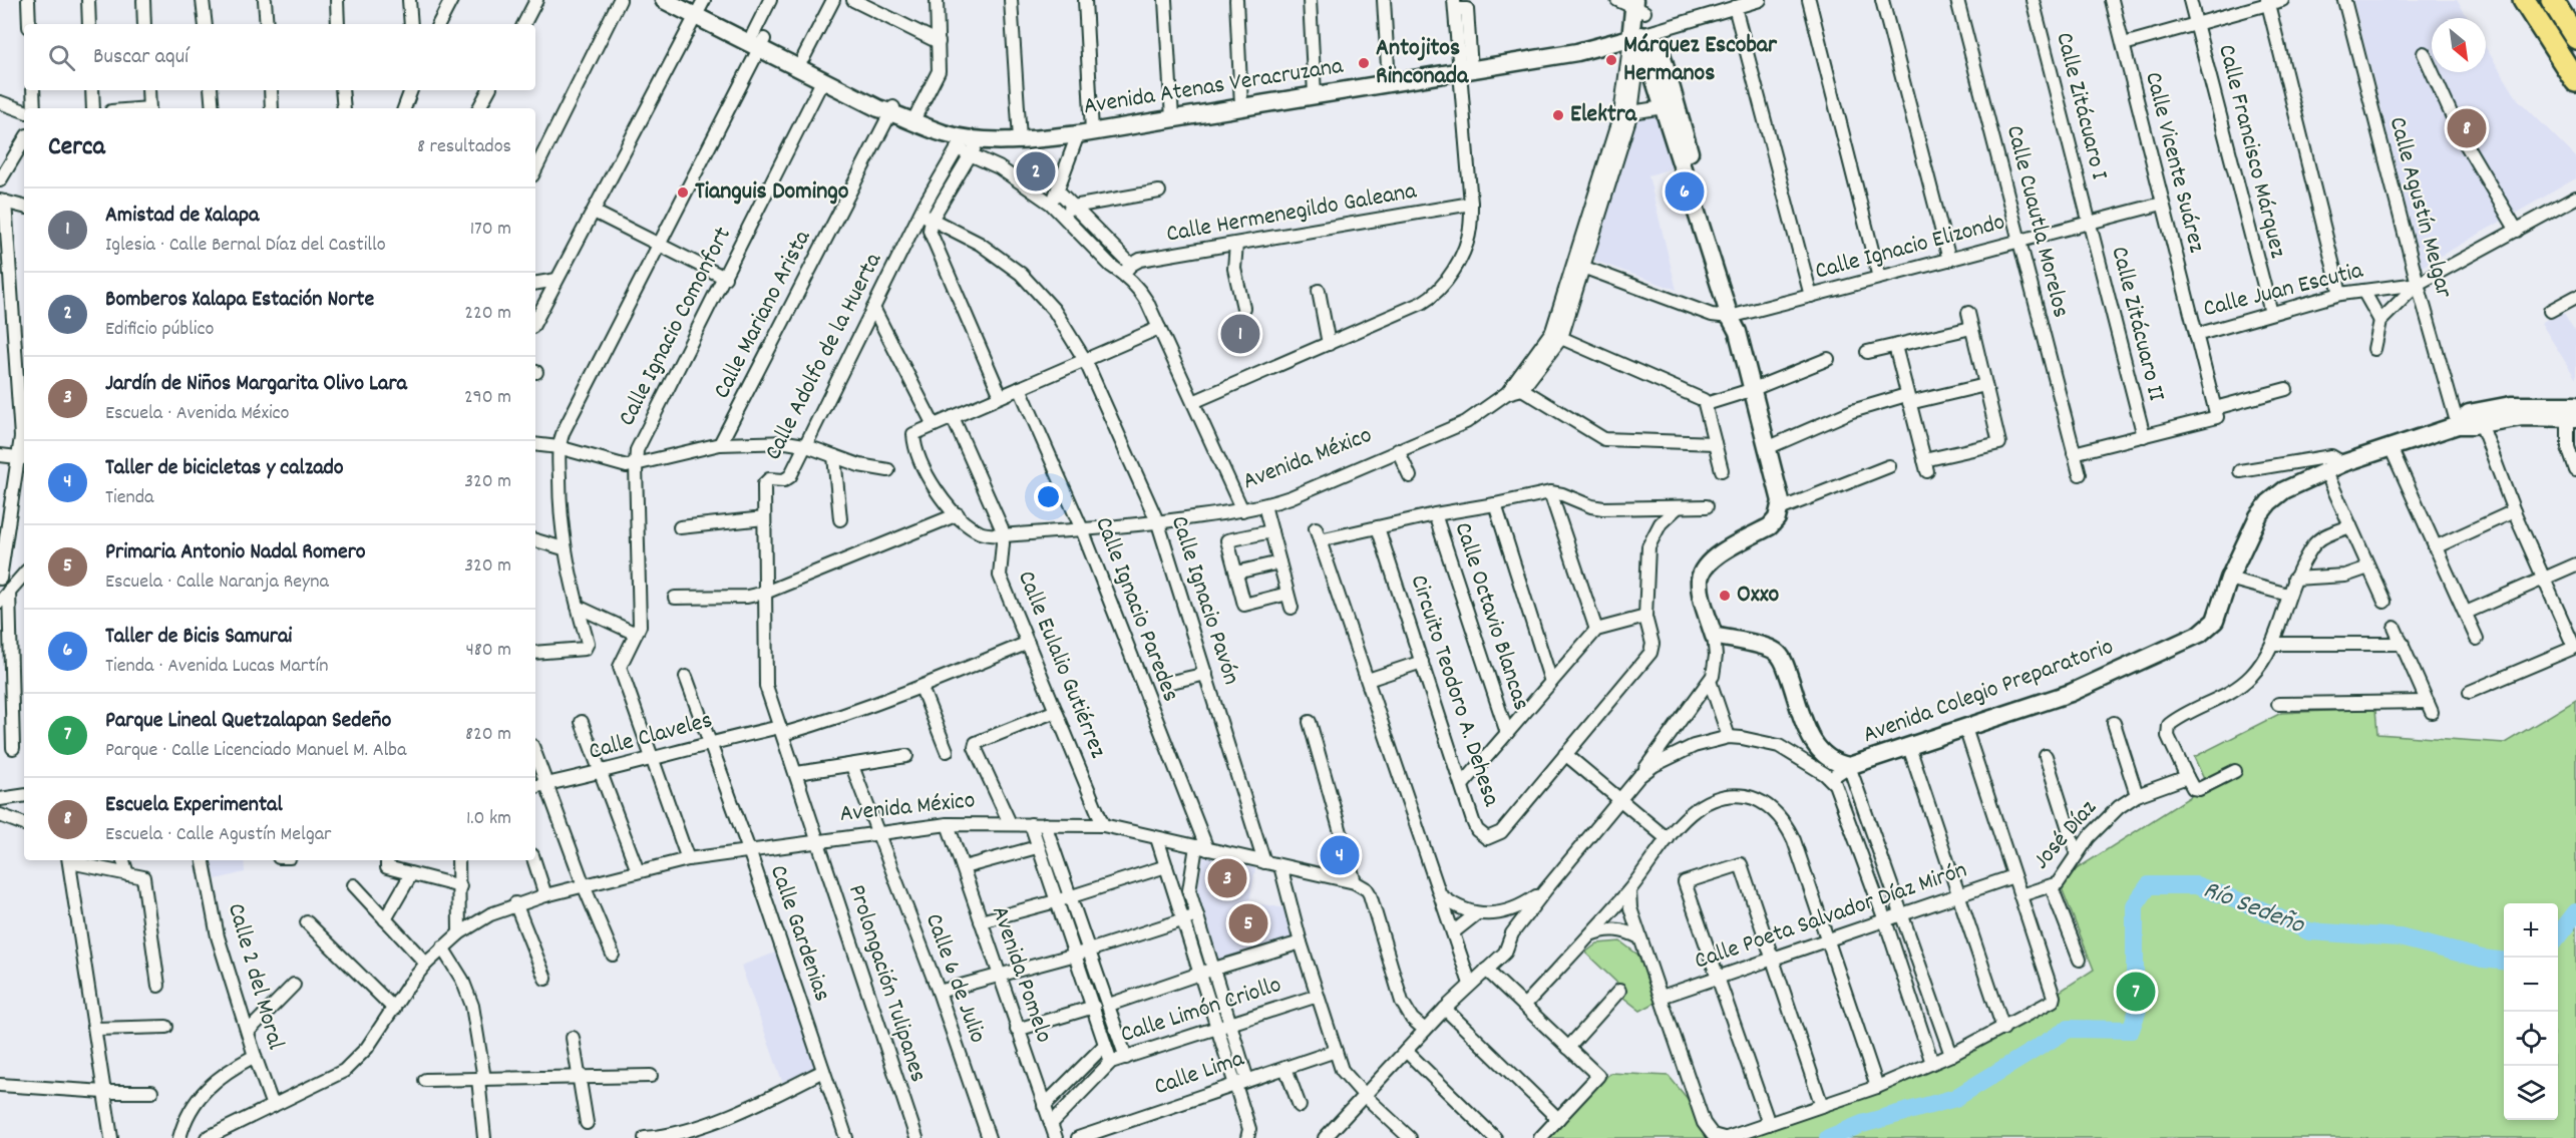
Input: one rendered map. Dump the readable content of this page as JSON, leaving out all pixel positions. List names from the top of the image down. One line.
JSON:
{"streets":{"street":["Avenida Atenas Veracruzana","Calle Zitácuaro I","Calle Francisco Márquez","Calle Vicente Suárez","Calle Agustín Melgar","Calle Hermenegildo Galeana","Calle Cuautla Morelos","Calle Ignacio Elizondo","Calle Juan Escutia","Calle Mariano Arista","Calle Zitácuaro II","Calle Ignacio Comonfort","Calle Adolfo de la Huerta","Avenida México","Calle Ignacio Pavón","Calle Ignacio Paredes","Calle Octavio Blancas","Calle Eulalio Gutiérrez","Circuito Teodoro A. Dehesa","Avenida Colegio Preparatorio","Calle Claveles","José Díaz","Calle Poeta Salvador Díaz Mirón","Calle Gardenias","Avenida Pomelo","Calle 2 del Moral","Calle 6 de Julio","Prolongación Tulipanes","Calle Limón Criollo","Calle Lima"]},"crossings":[["Avenida Atenas Veracruzana","Calle Mariano Arista"],["Avenida Atenas Veracruzana","Calle Ignacio Comonfort"],["Avenida Atenas Veracruzana","Calle Adolfo de la Huerta"],["Avenida Atenas Veracruzana","Avenida México"],["Calle Zitácuaro I","Calle Ignacio Elizondo"],["Calle Zitácuaro I","Calle Zitácuaro II"],["Calle Francisco Márquez","Calle Juan Escutia"],["Calle Vicente Suárez","Calle Ignacio Elizondo"],["Calle Vicente Suárez","Calle Juan Escutia"],["Calle Agustín Melgar","Calle Juan Escutia"],["Calle Agustín Melgar","Avenida Colegio Preparatorio"],["Calle Cuautla Morelos","Calle Ignacio Elizondo"],["Calle Ignacio Elizondo","Calle Zitácuaro II"],["Calle Ignacio Comonfort","Avenida México"],["Calle Ignacio Comonfort","Calle Claveles"],["Calle Adolfo de la Huerta","Calle Ignacio Pavón"],["Calle Adolfo de la Huerta","Calle Claveles"],["Calle Adolfo de la Huerta","Prolongación Tulipanes"],["Avenida México","Calle Ignacio Pavón"],["Avenida México","Calle Ignacio Paredes"],["Avenida México","Calle Eulalio Gutiérrez"],["Avenida México","Calle Gardenias"],["Avenida México","Avenida Pomelo"],["Avenida México","Calle 2 del Moral"],["Avenida México","Calle 6 de Julio"],["Avenida México","Prolongación Tulipanes"],["Calle Eulalio Gutiérrez","Calle Claveles"],["Calle Claveles","Calle Gardenias"],["Avenida Pomelo","Calle Limón Criollo"]],"water":["Río Sedeño"],"places":["Márquez Escobar Hermanos","Antojitos Rinconada","Elektra","Tianguis Domingo","Oxxo"],"north":"bottom right","page":{"search":"Buscar aquí","pins":["8","2","6","1","4","3","5","7"],"heading":["Cerca","8 resultados"],"list":[{"mark":"1","name":"Amistad de Xalapa","note":"Iglesia · Calle Bernal Díaz del Castillo","value":"170 m"},{"mark":"2","name":"Bomberos Xalapa Estación Norte","note":"Edificio público","value":"220 m"},{"mark":"3","name":"Jardín de Niños Margarita Olivo Lara","note":"Escuela · Avenida México","value":"290 m"},{"mark":"4","name":"Taller de bicicletas y calzado","note":"Tienda","value":"320 m"},{"mark":"5","name":"Primaria Antonio Nadal Romero","note":"Escuela · Calle Naranja Reyna","value":"320 m"},{"mark":"6","name":"Taller de Bicis Samurai","note":"Tienda · Avenida Lucas Martín","value":"480 m"},{"mark":"7","name":"Parque Lineal Quetzalapan Sedeño","note":"Parque · Calle Licenciado Manuel M. Alba","value":"820 m"},{"mark":"8","name":"Escuela Experimental","note":"Escuela · Calle Agustín Melgar","value":"1.0 km"}],"map_buttons":["+","−"]}}
